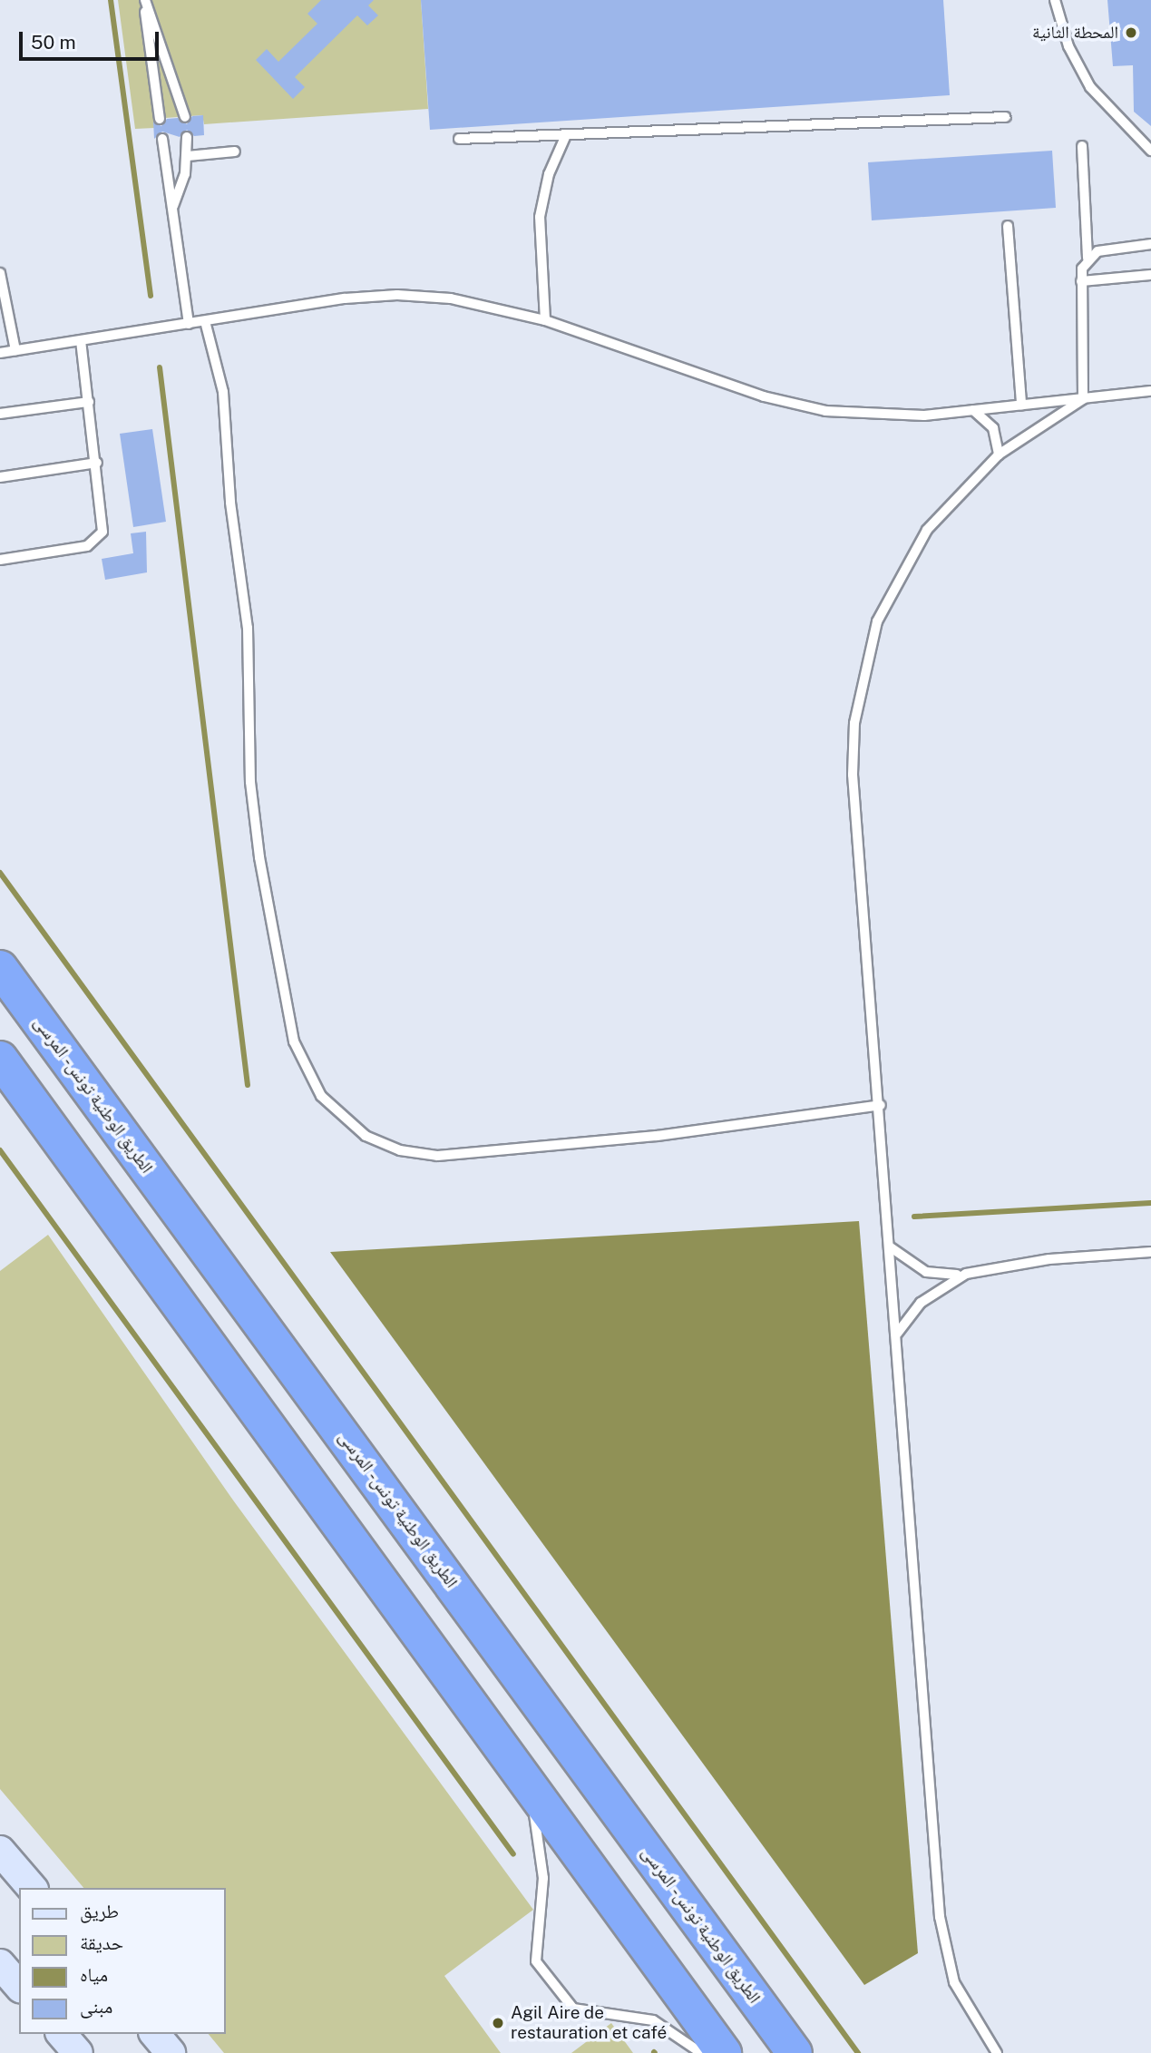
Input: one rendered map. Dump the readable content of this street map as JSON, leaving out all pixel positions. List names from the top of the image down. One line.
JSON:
{"streets":{"highway":["الطريق الوطنية تونس - المرسى"]},"places":["المحطة الثانية","Agil Aire de restauration et café"],"legend":["طريق","حديقة","مياه","مبنى"],"scale_bar":"50 m"}
